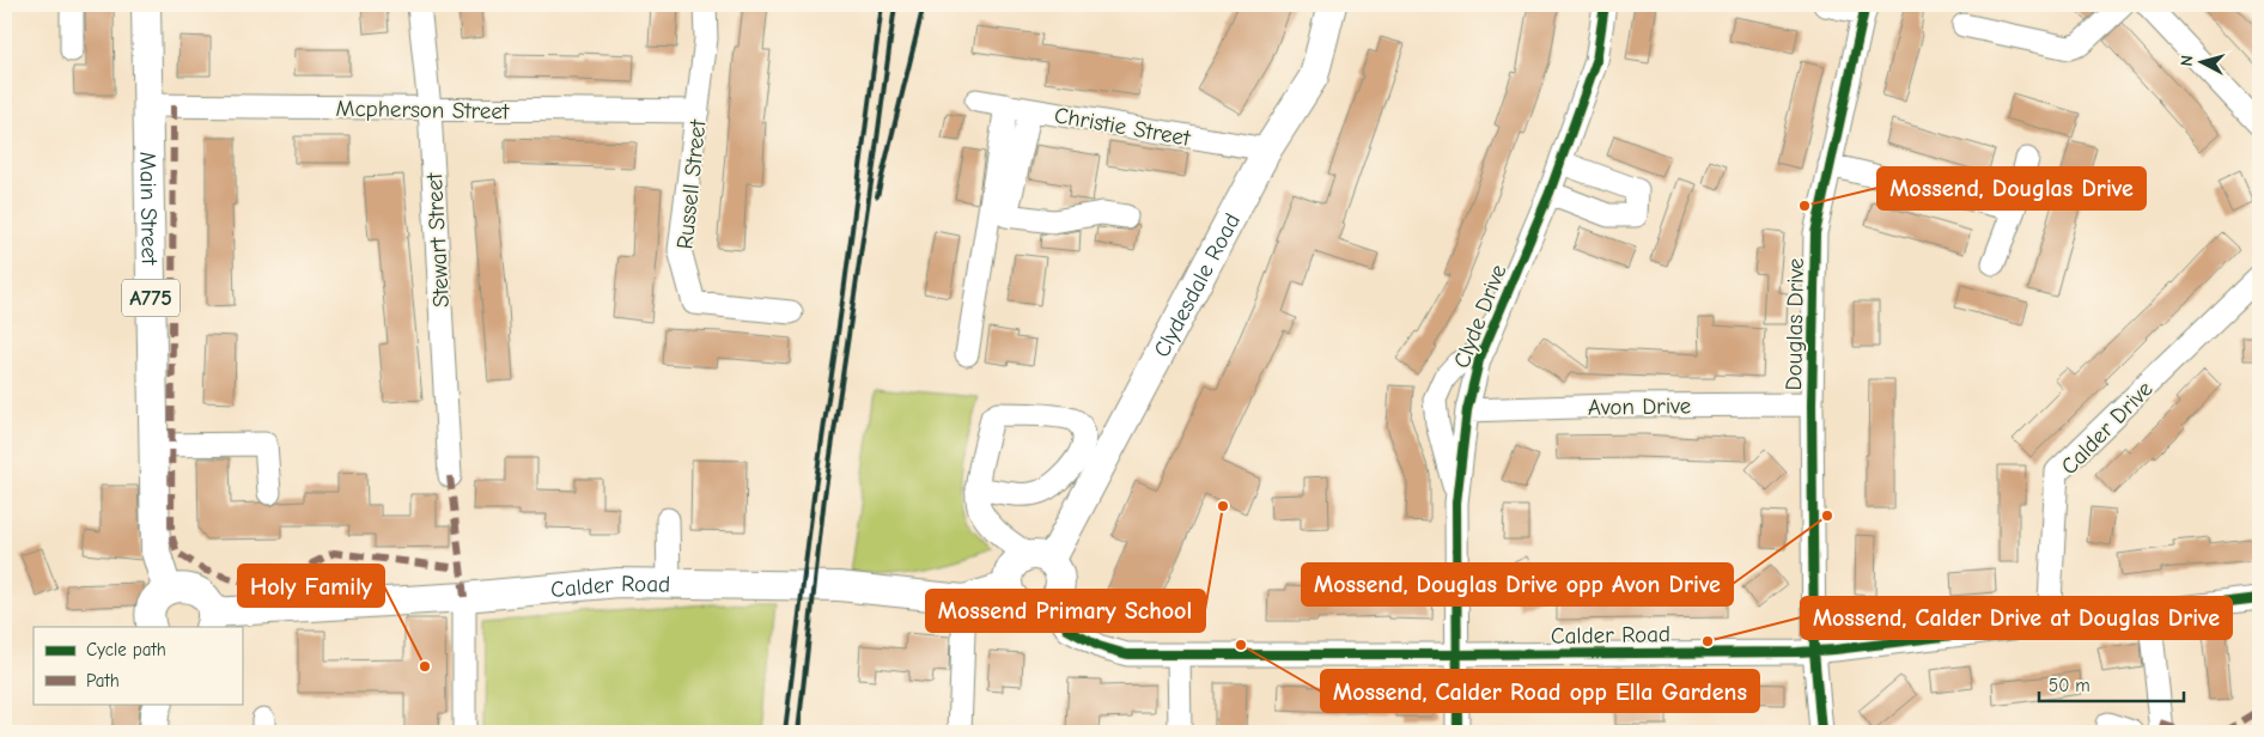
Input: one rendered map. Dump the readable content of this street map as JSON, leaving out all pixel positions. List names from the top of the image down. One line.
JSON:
{"streets":{"main road":["Main Street","Clydesdale Road","A775","Calder Road"],"street":["Mcpherson Street","Christie Street","Russell Street","Stewart Street","Clyde Drive","Douglas Drive","Avon Drive","Calder Drive"]},"crossings":[["Mcpherson Street","Russell Street"],["Mcpherson Street","Main Street"],["Mcpherson Street","Stewart Street"],["Christie Street","Clydesdale Road"],["Clydesdale Road","Calder Road"],["Clyde Drive","Avon Drive"],["Clyde Drive","Calder Road"],["Douglas Drive","Avon Drive"],["Douglas Drive","Calder Road"],["Calder Drive","Calder Road"]],"places":["Mossend, Douglas Drive","Mossend Primary School","Mossend, Douglas Drive opp Avon Drive","Mossend, Calder Drive at Douglas Drive","Mossend, Calder Road opp Ella Gardens","Holy Family"],"legend":["Cycle path","Path"],"scale_bar":"50 m","north":"left"}
